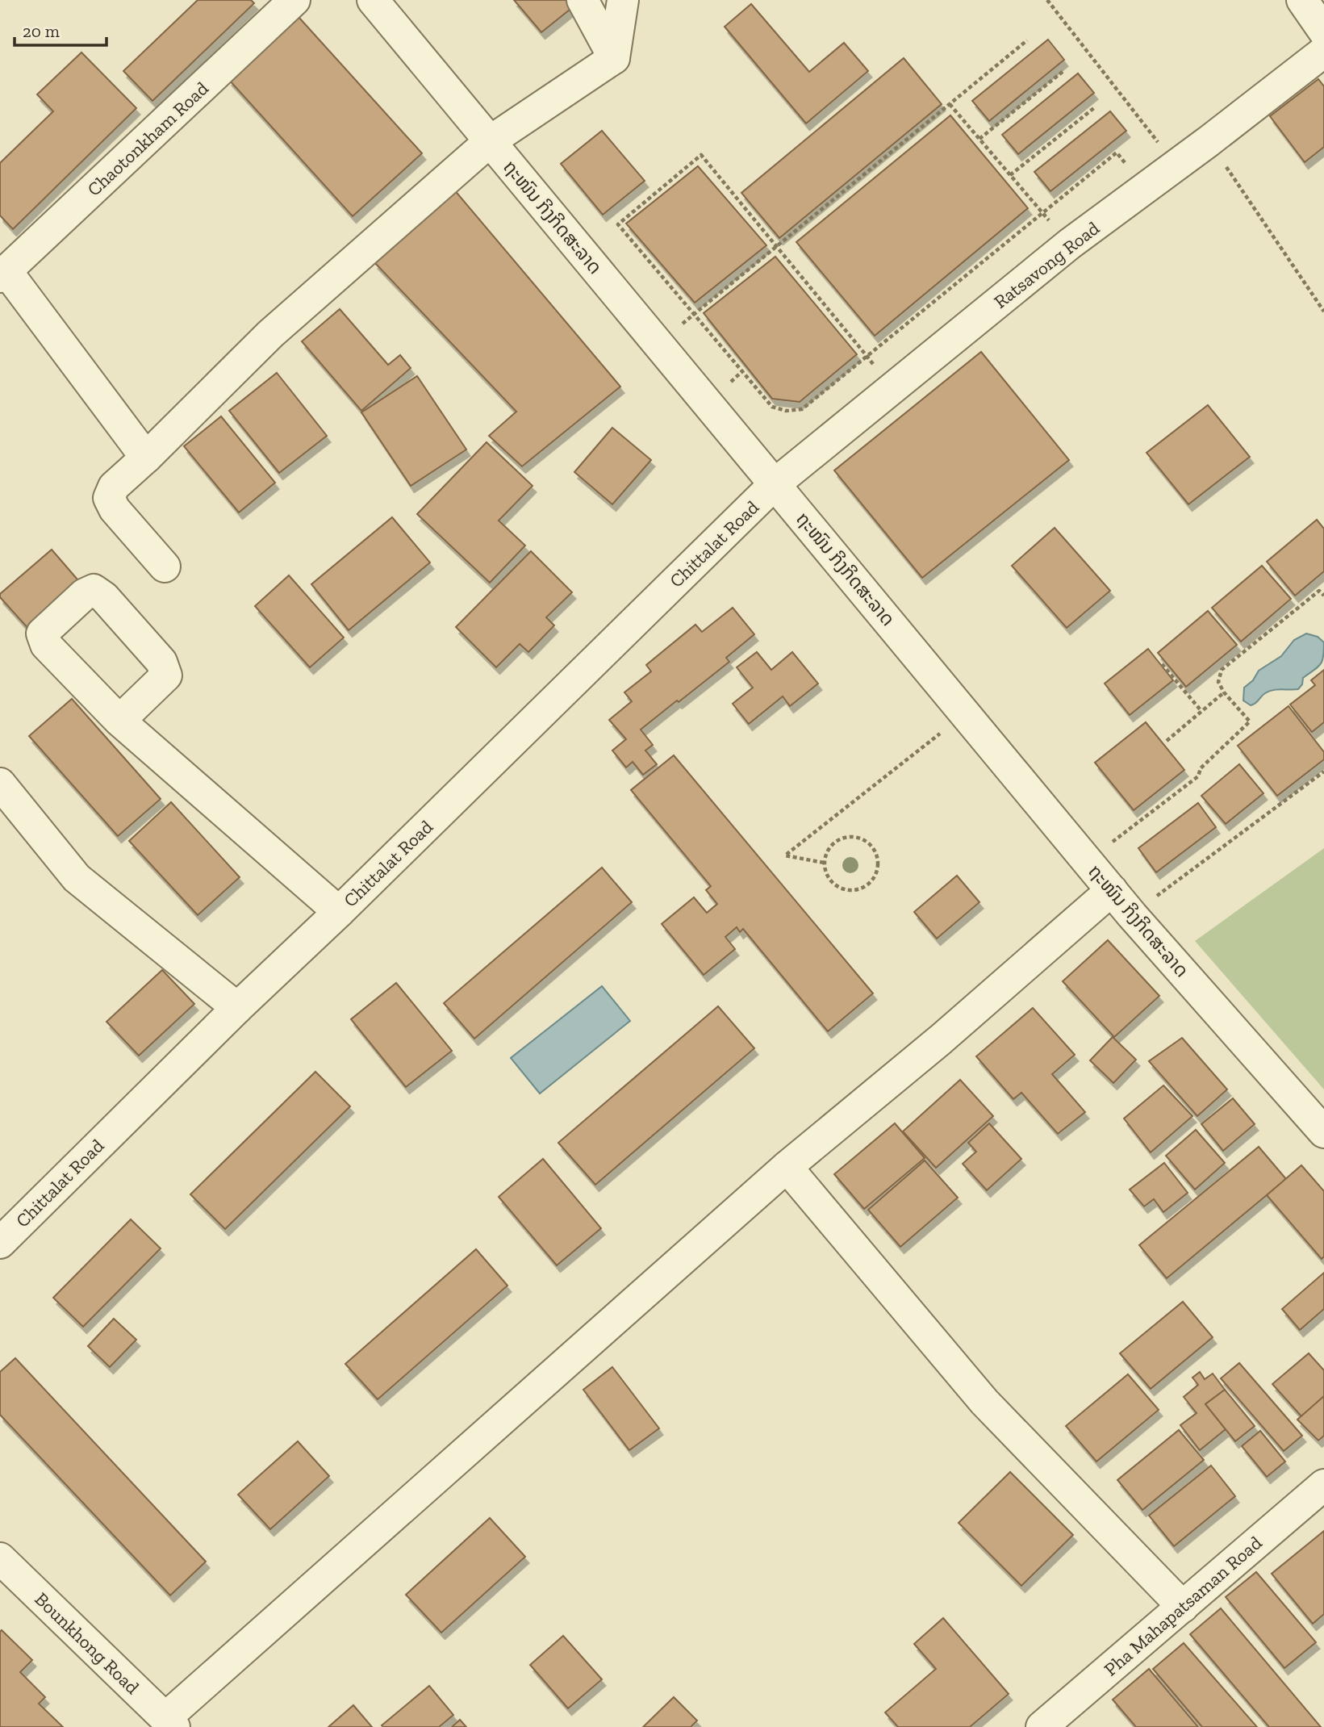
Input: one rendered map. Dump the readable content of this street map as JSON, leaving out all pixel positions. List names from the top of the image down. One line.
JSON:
{"streets":{"street":["Chaotonkham Road","ຖະໜົນ ກິງກິດສະລາດ","Ratsavong Road","Chittalat Road","Pha Mahapatsaman Road","Bounkhong Road"]},"crossings":[["ຖະໜົນ ກິງກິດສະລາດ","Ratsavong Road"],["ຖະໜົນ ກິງກິດສະລາດ","Chittalat Road"],["Ratsavong Road","Chittalat Road"]],"scale_bar":"20 m"}
